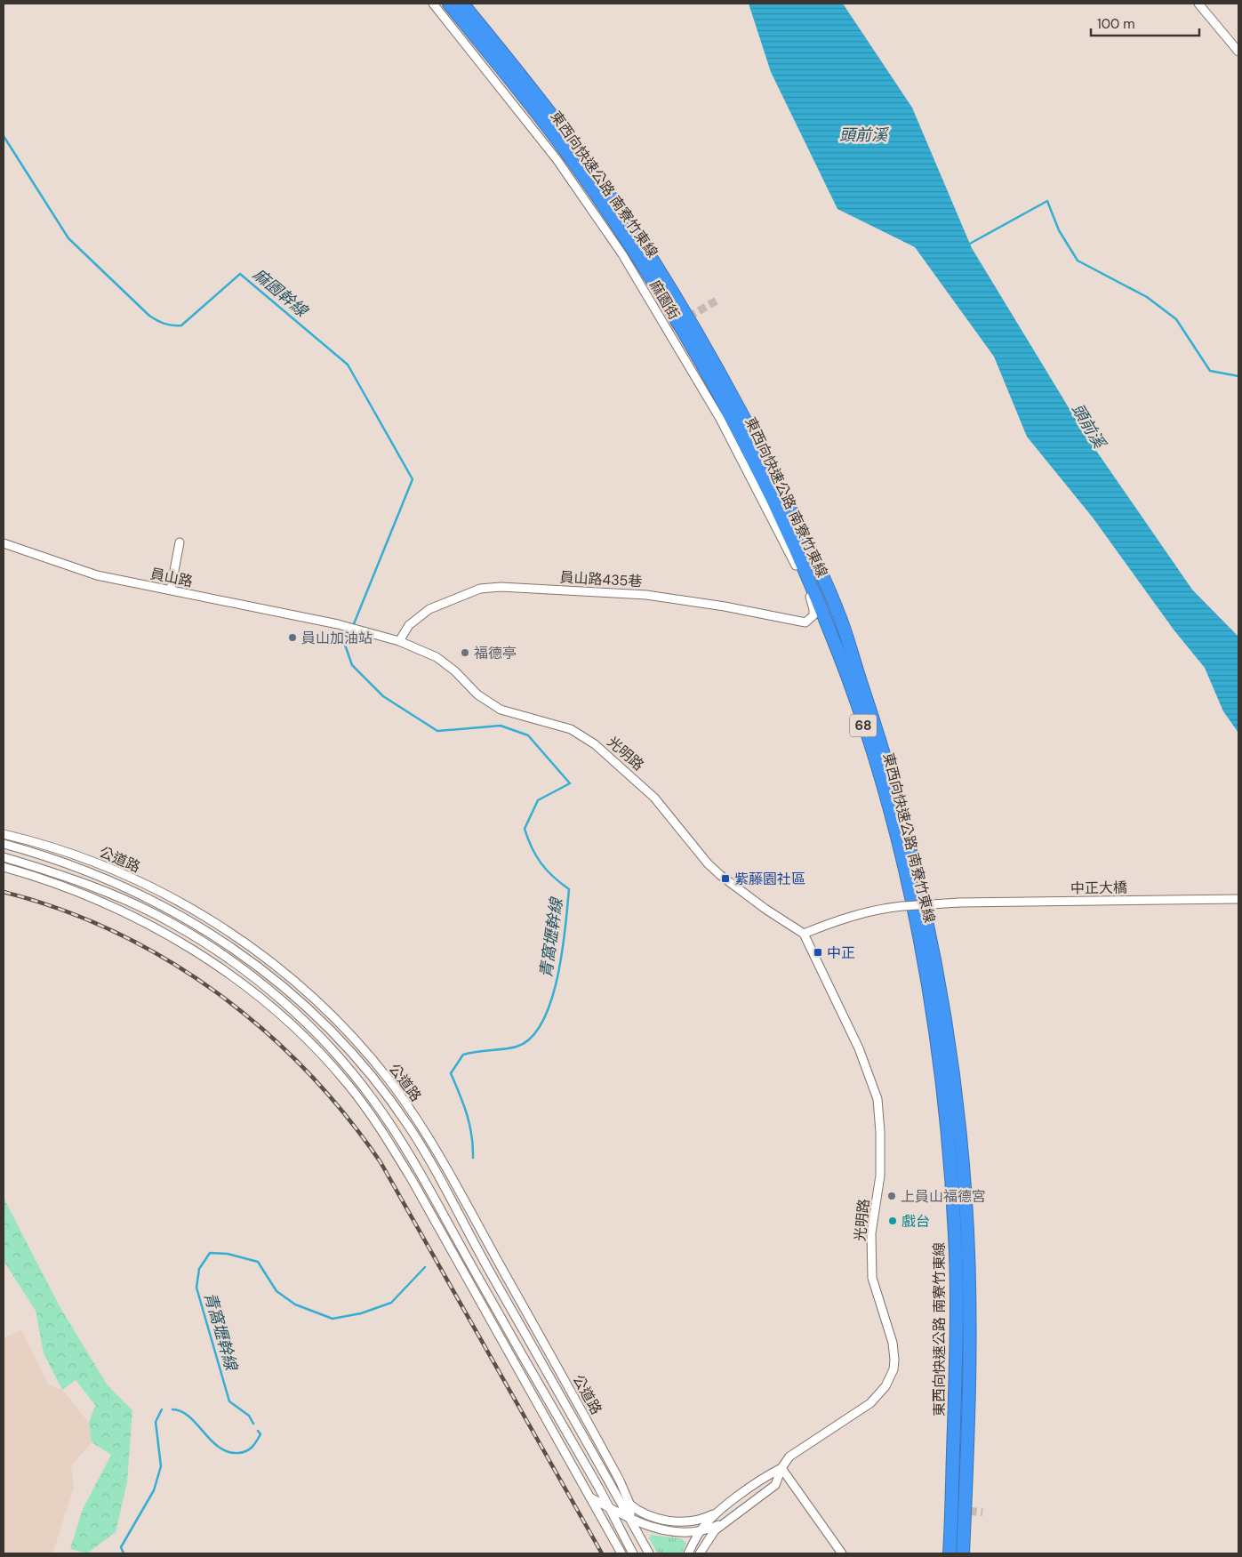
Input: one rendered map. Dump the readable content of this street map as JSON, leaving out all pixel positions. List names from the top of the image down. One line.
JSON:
{"streets":{"highway":["東西向快速公路 南寮竹東線","68"],"street":["麻園街","員山路","員山路435巷","光明路","公道路","中正大橋"]},"crossings":[["麻園街","員山路435巷"],["員山路","員山路435巷"],["員山路","光明路"],["員山路435巷","光明路"],["光明路","公道路"],["光明路","中正大橋"]],"water":["頭前溪","麻園幹線","青窩壢幹線"],"places":{"other":["員山加油站","福德亭","上員山福德宮","戲台"],"transit":["紫藤園社區","中正"]},"scale_bar":"100 m"}
